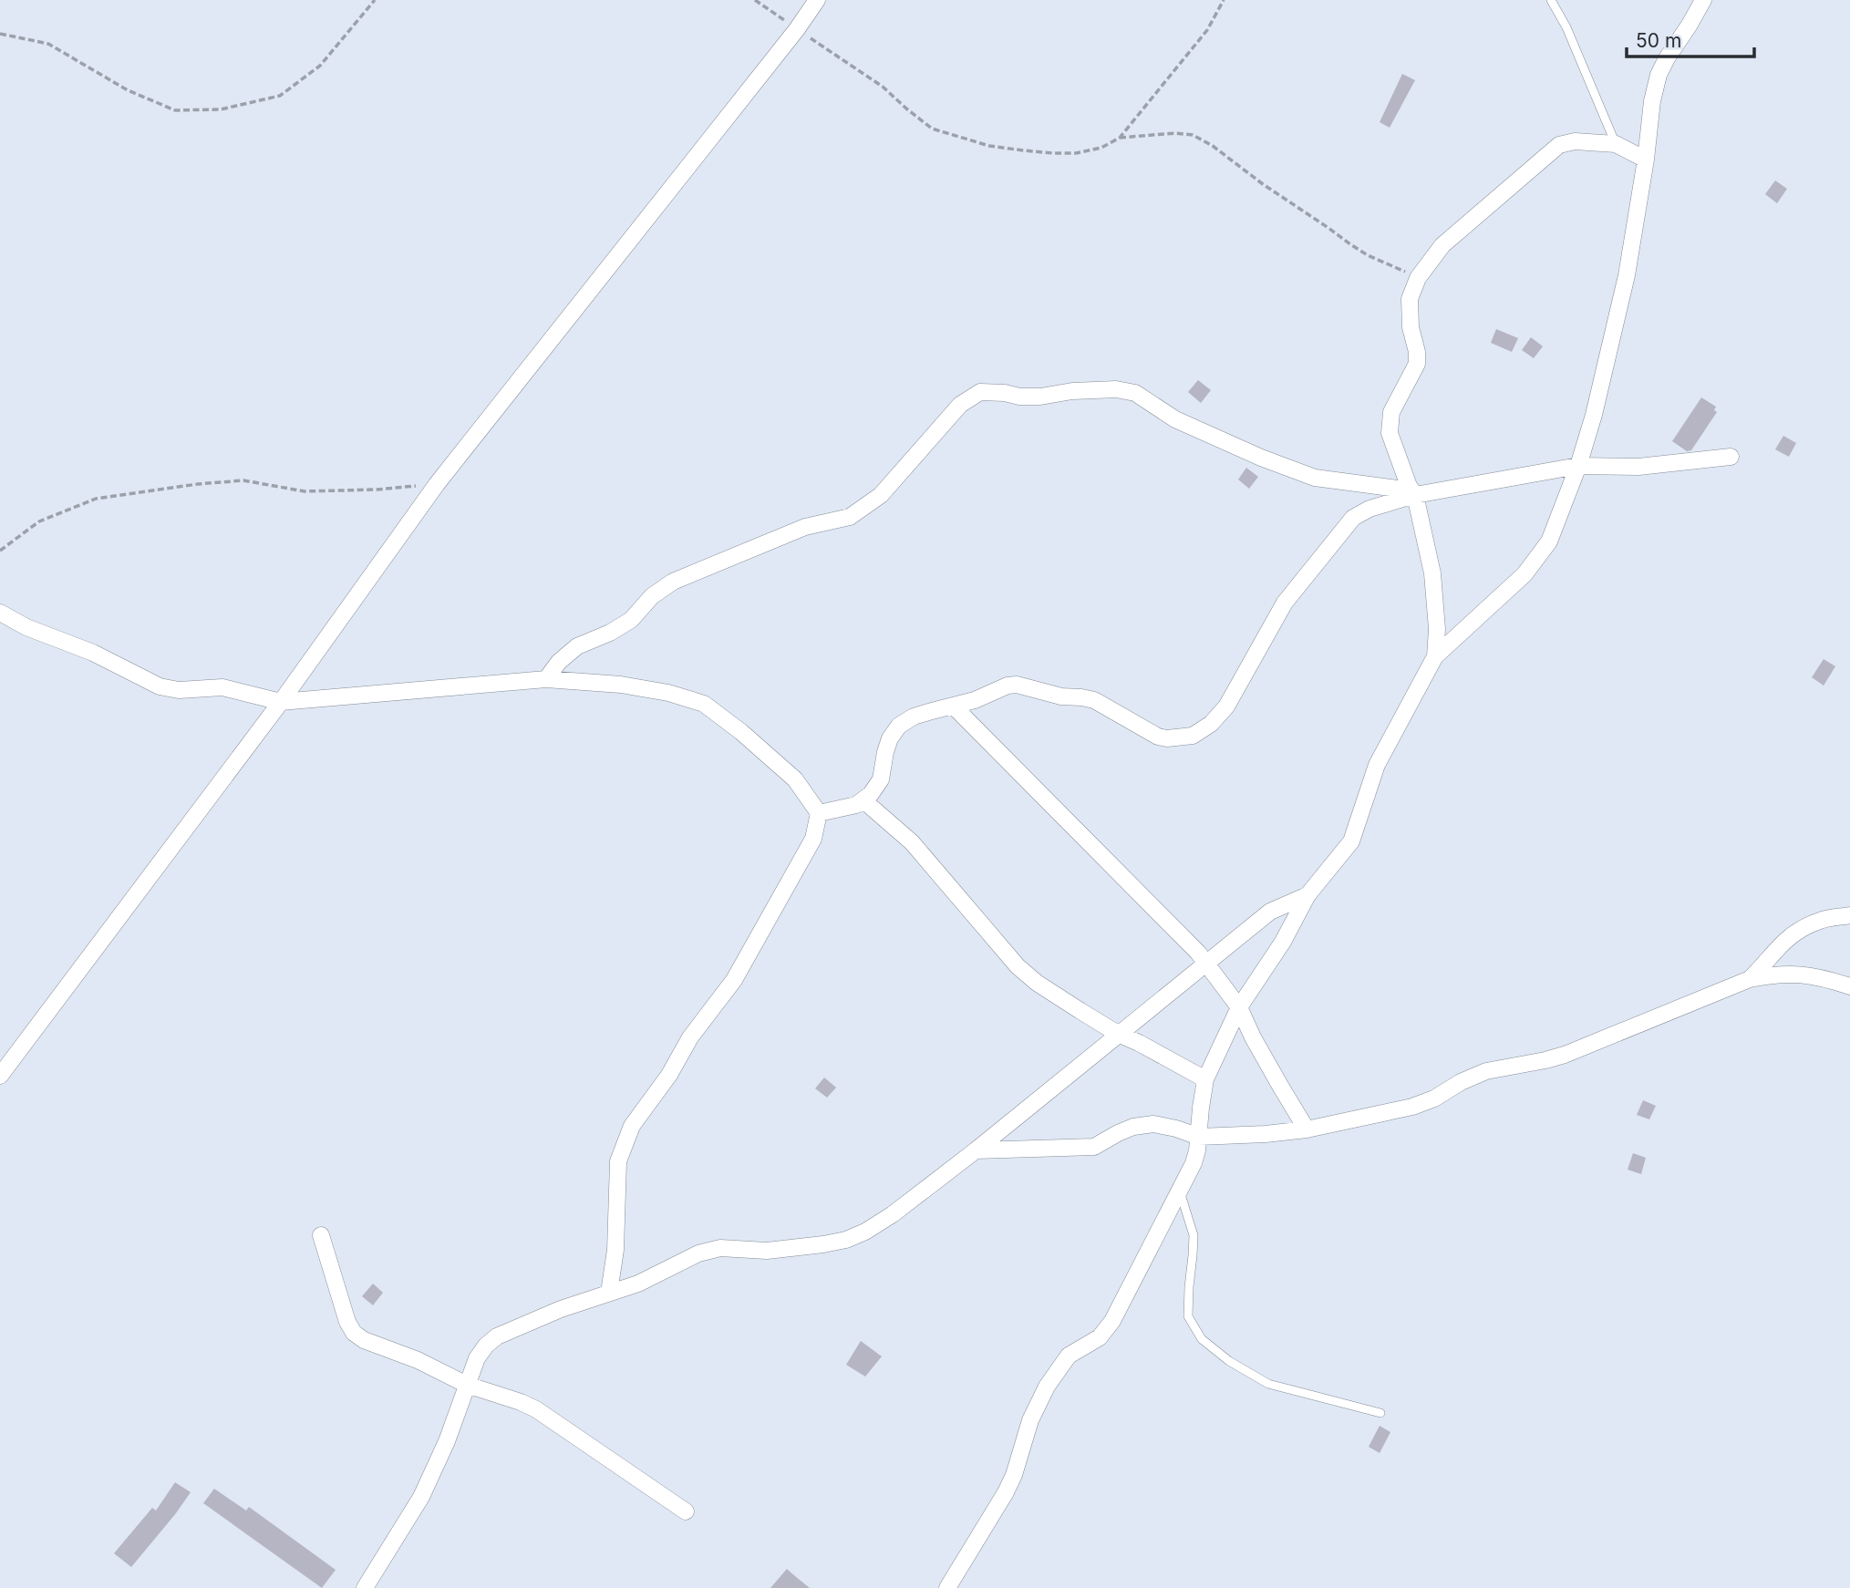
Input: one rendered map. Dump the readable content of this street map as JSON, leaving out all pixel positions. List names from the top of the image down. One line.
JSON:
{"scale_bar":"50 m"}
